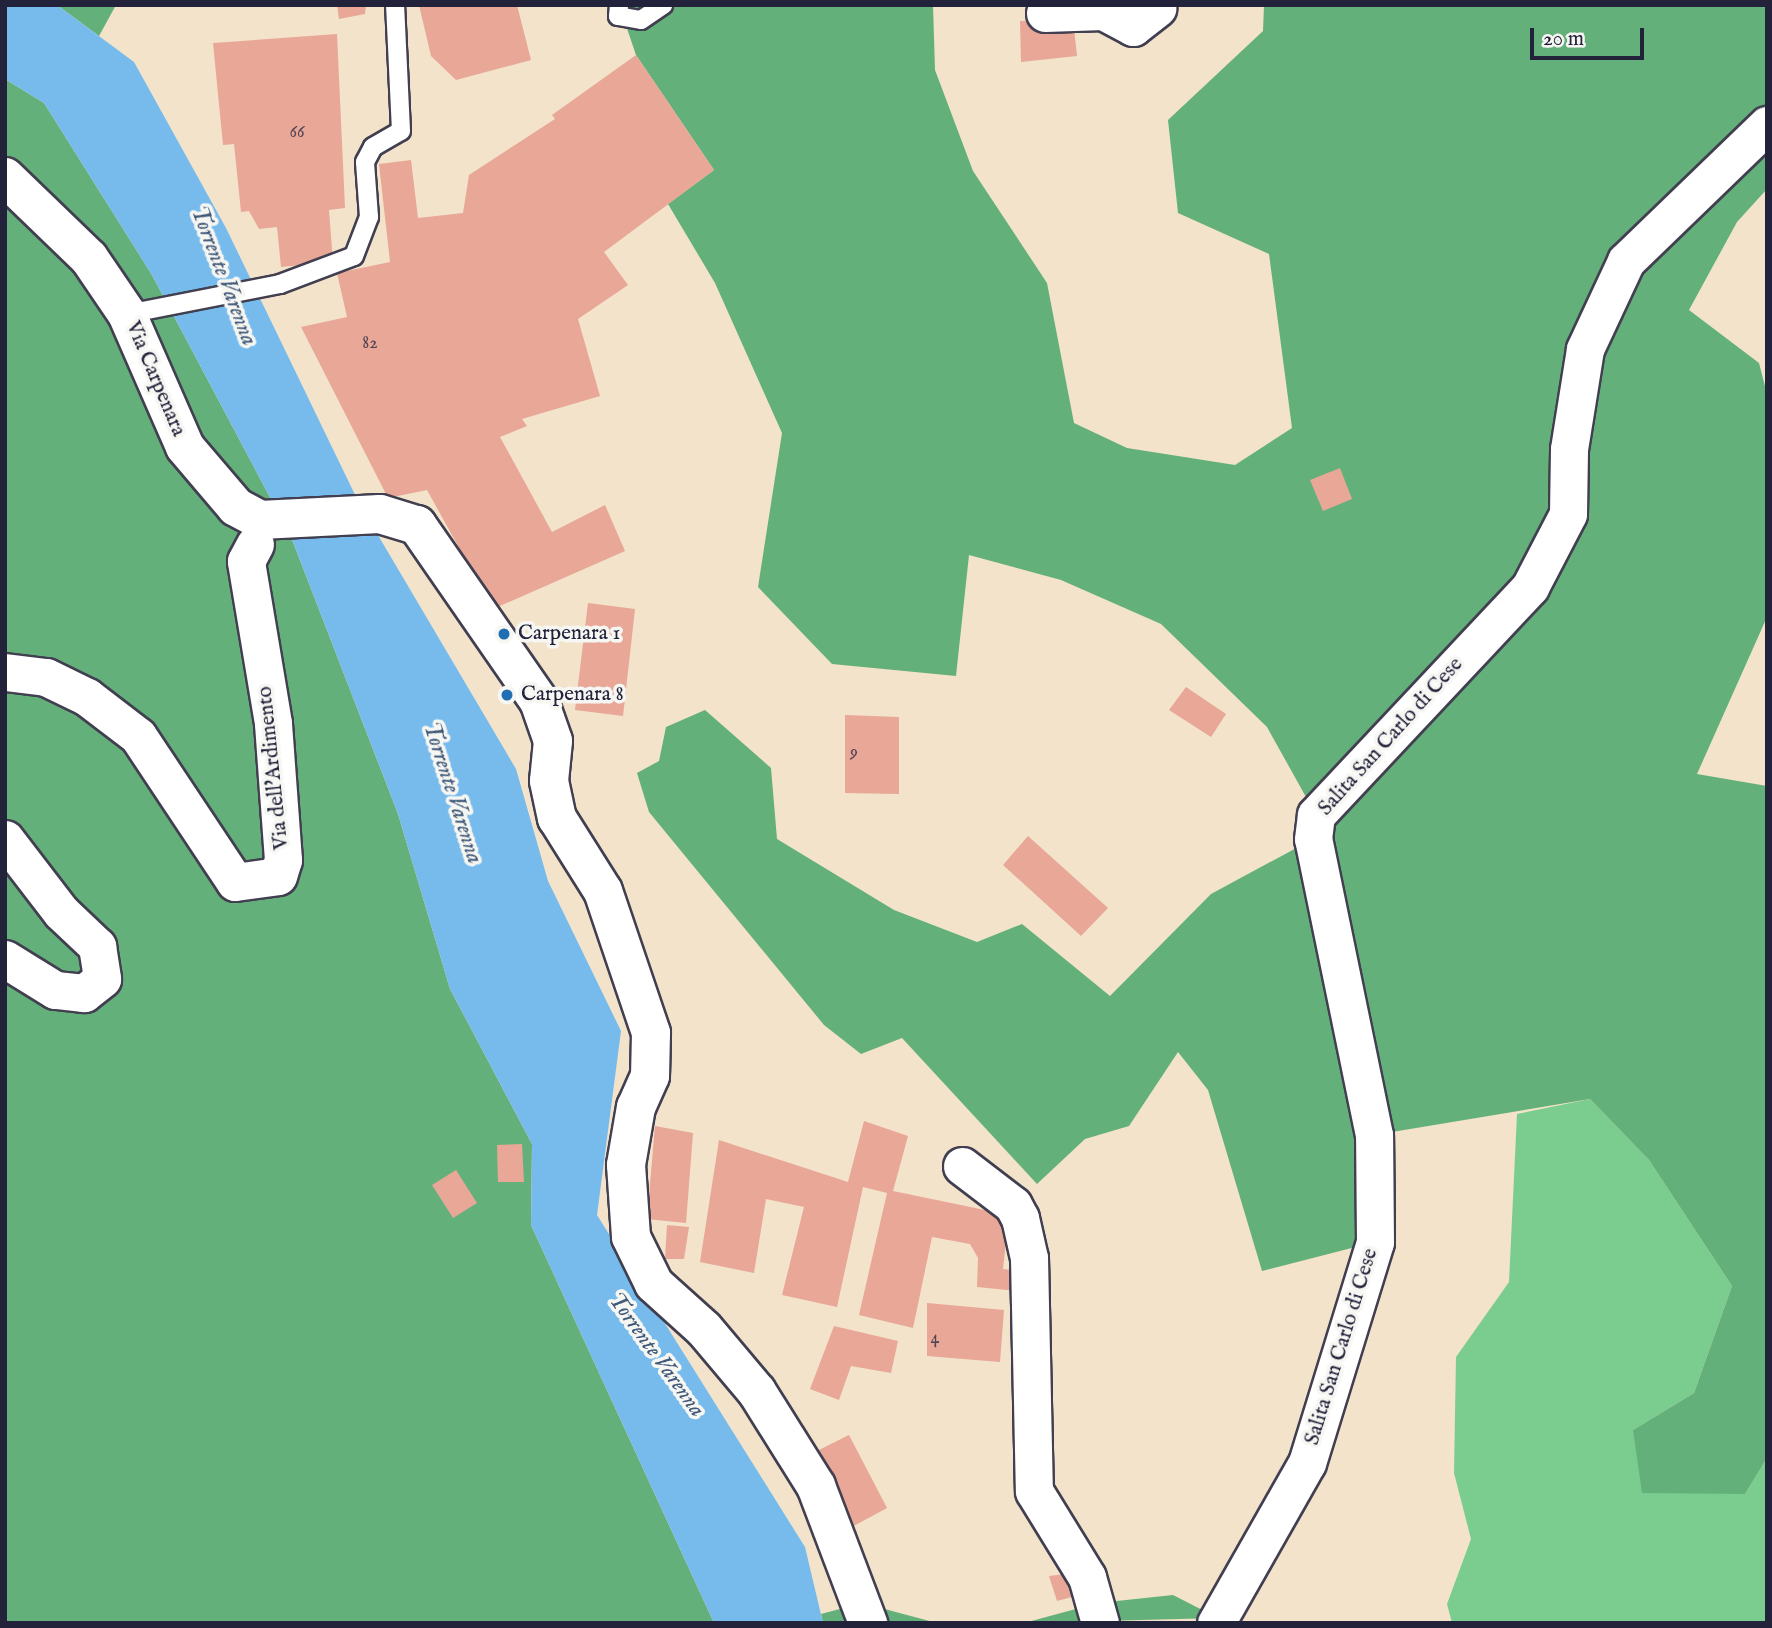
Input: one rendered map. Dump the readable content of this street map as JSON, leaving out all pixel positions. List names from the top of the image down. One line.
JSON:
{"streets":{"street":["Via Carpenara","Salita San Carlo di Cese","Via dell'Ardimento"]},"crossings":[["Via Carpenara","Via dell'Ardimento"]],"water":["Torrente Varenna"],"places":["Carpenara 1","Carpenara 8"],"house_numbers":["66","82","9","4"],"scale_bar":"20 m"}
